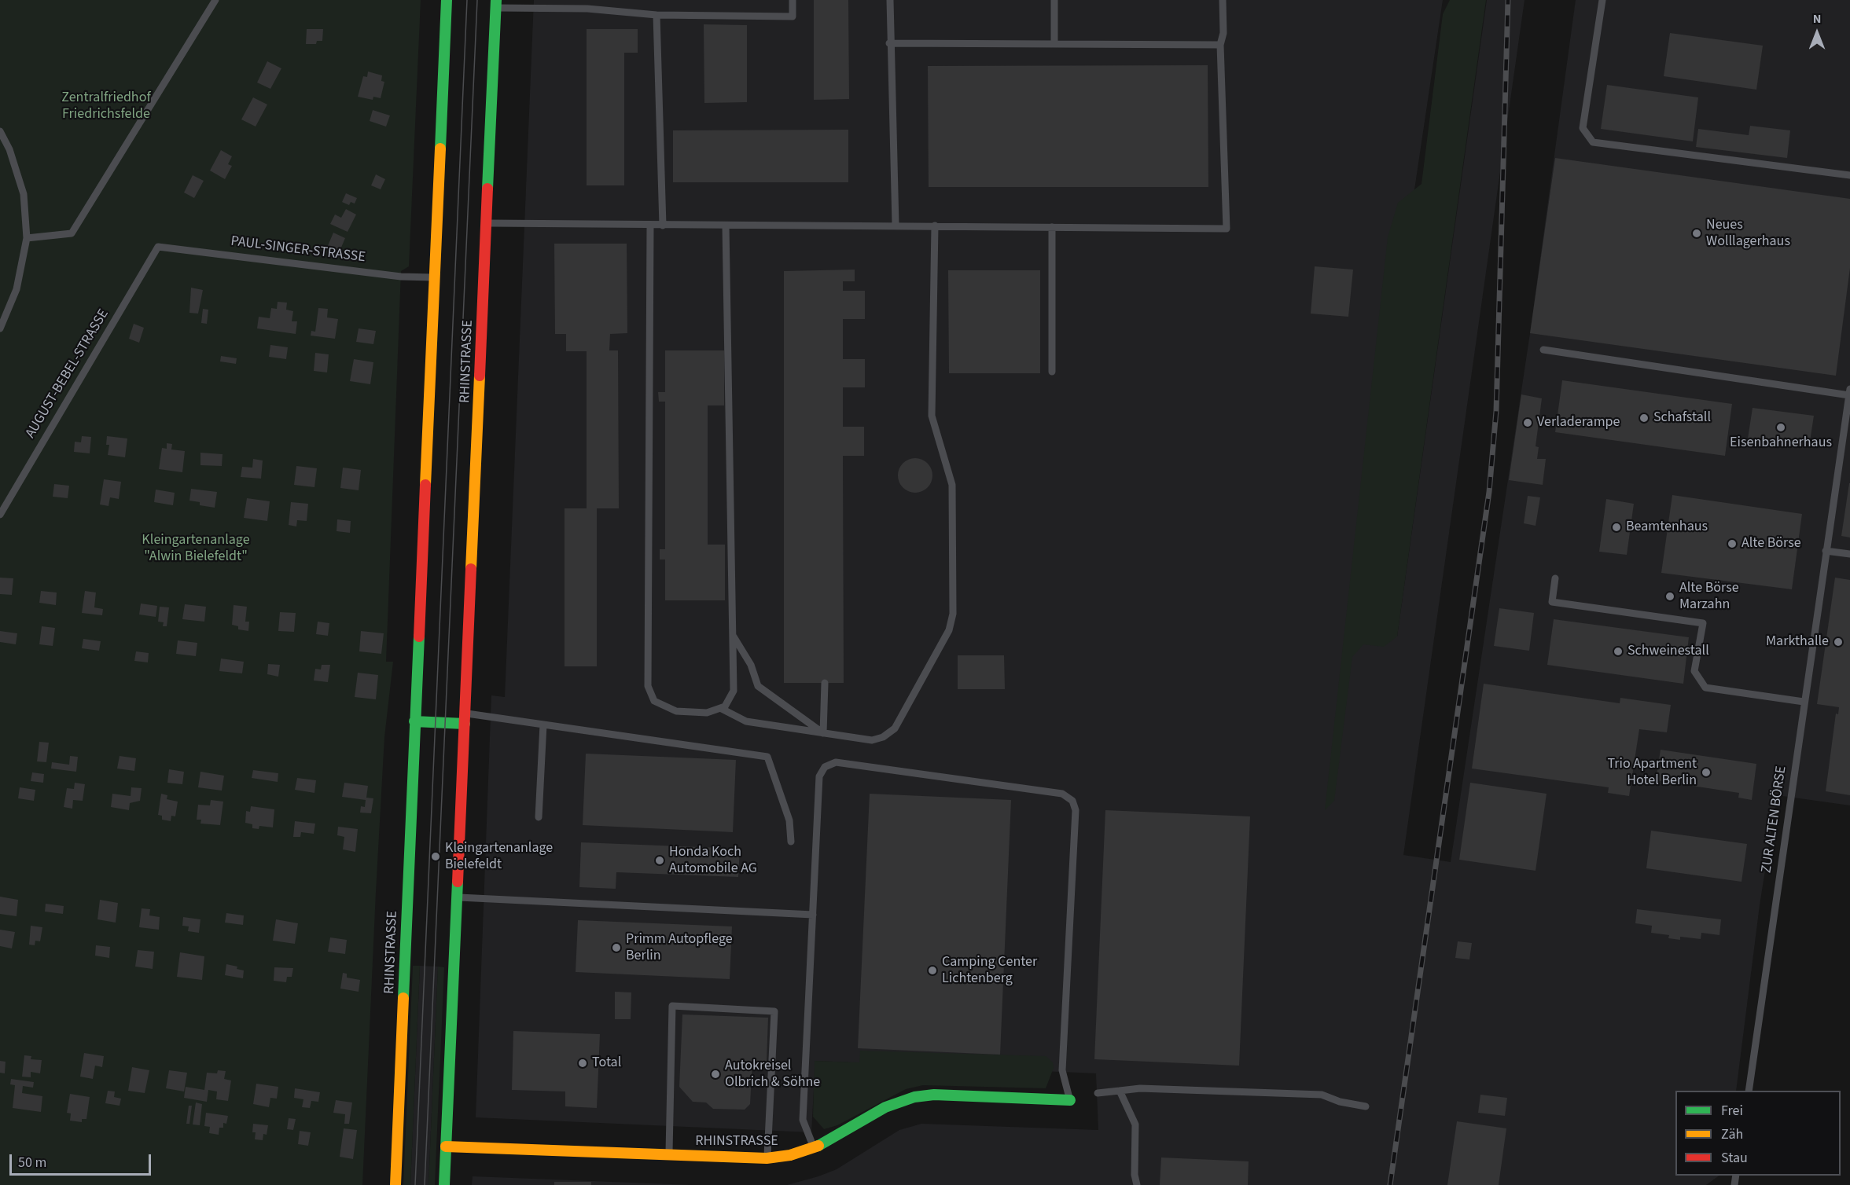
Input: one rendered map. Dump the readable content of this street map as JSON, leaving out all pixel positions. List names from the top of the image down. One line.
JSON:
{"streets":{"main road":["RHINSTRASSE"],"lane":["PAUL-SINGER-STRASSE","AUGUST-BEBEL-STRASSE","ZUR ALTEN BÖRSE"]},"crossings":[["PAUL-SINGER-STRASSE","RHINSTRASSE"],["PAUL-SINGER-STRASSE","AUGUST-BEBEL-STRASSE"]],"parks":["Zentralfriedhof Friedrichsfelde","Kleingartenanlage \"Alwin Bielefeldt\""],"places":["Neues Wolllagerhaus","Schafstall","Verladerampe","Eisenbahnerhaus","Beamtenhaus","Alte Börse","Alte Börse Marzahn","Markthalle","Schweinestall","Trio Apartment Hotel Berlin","Kleingartenanlage Bielefeldt","Honda Koch Automobile AG","Primm Autopflege Berlin","Camping Center Lichtenberg","Total","Autokreisel Olbrich & Söhne"],"legend":["Frei","Zäh","Stau"],"scale_bar":"50 m","north":"top"}
